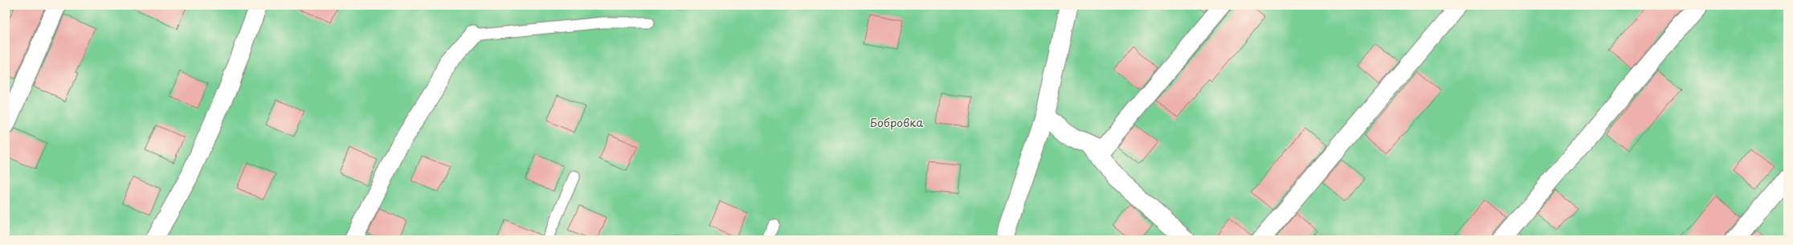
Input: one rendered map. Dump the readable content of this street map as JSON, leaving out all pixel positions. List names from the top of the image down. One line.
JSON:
{"parks":["Бобровка"]}
